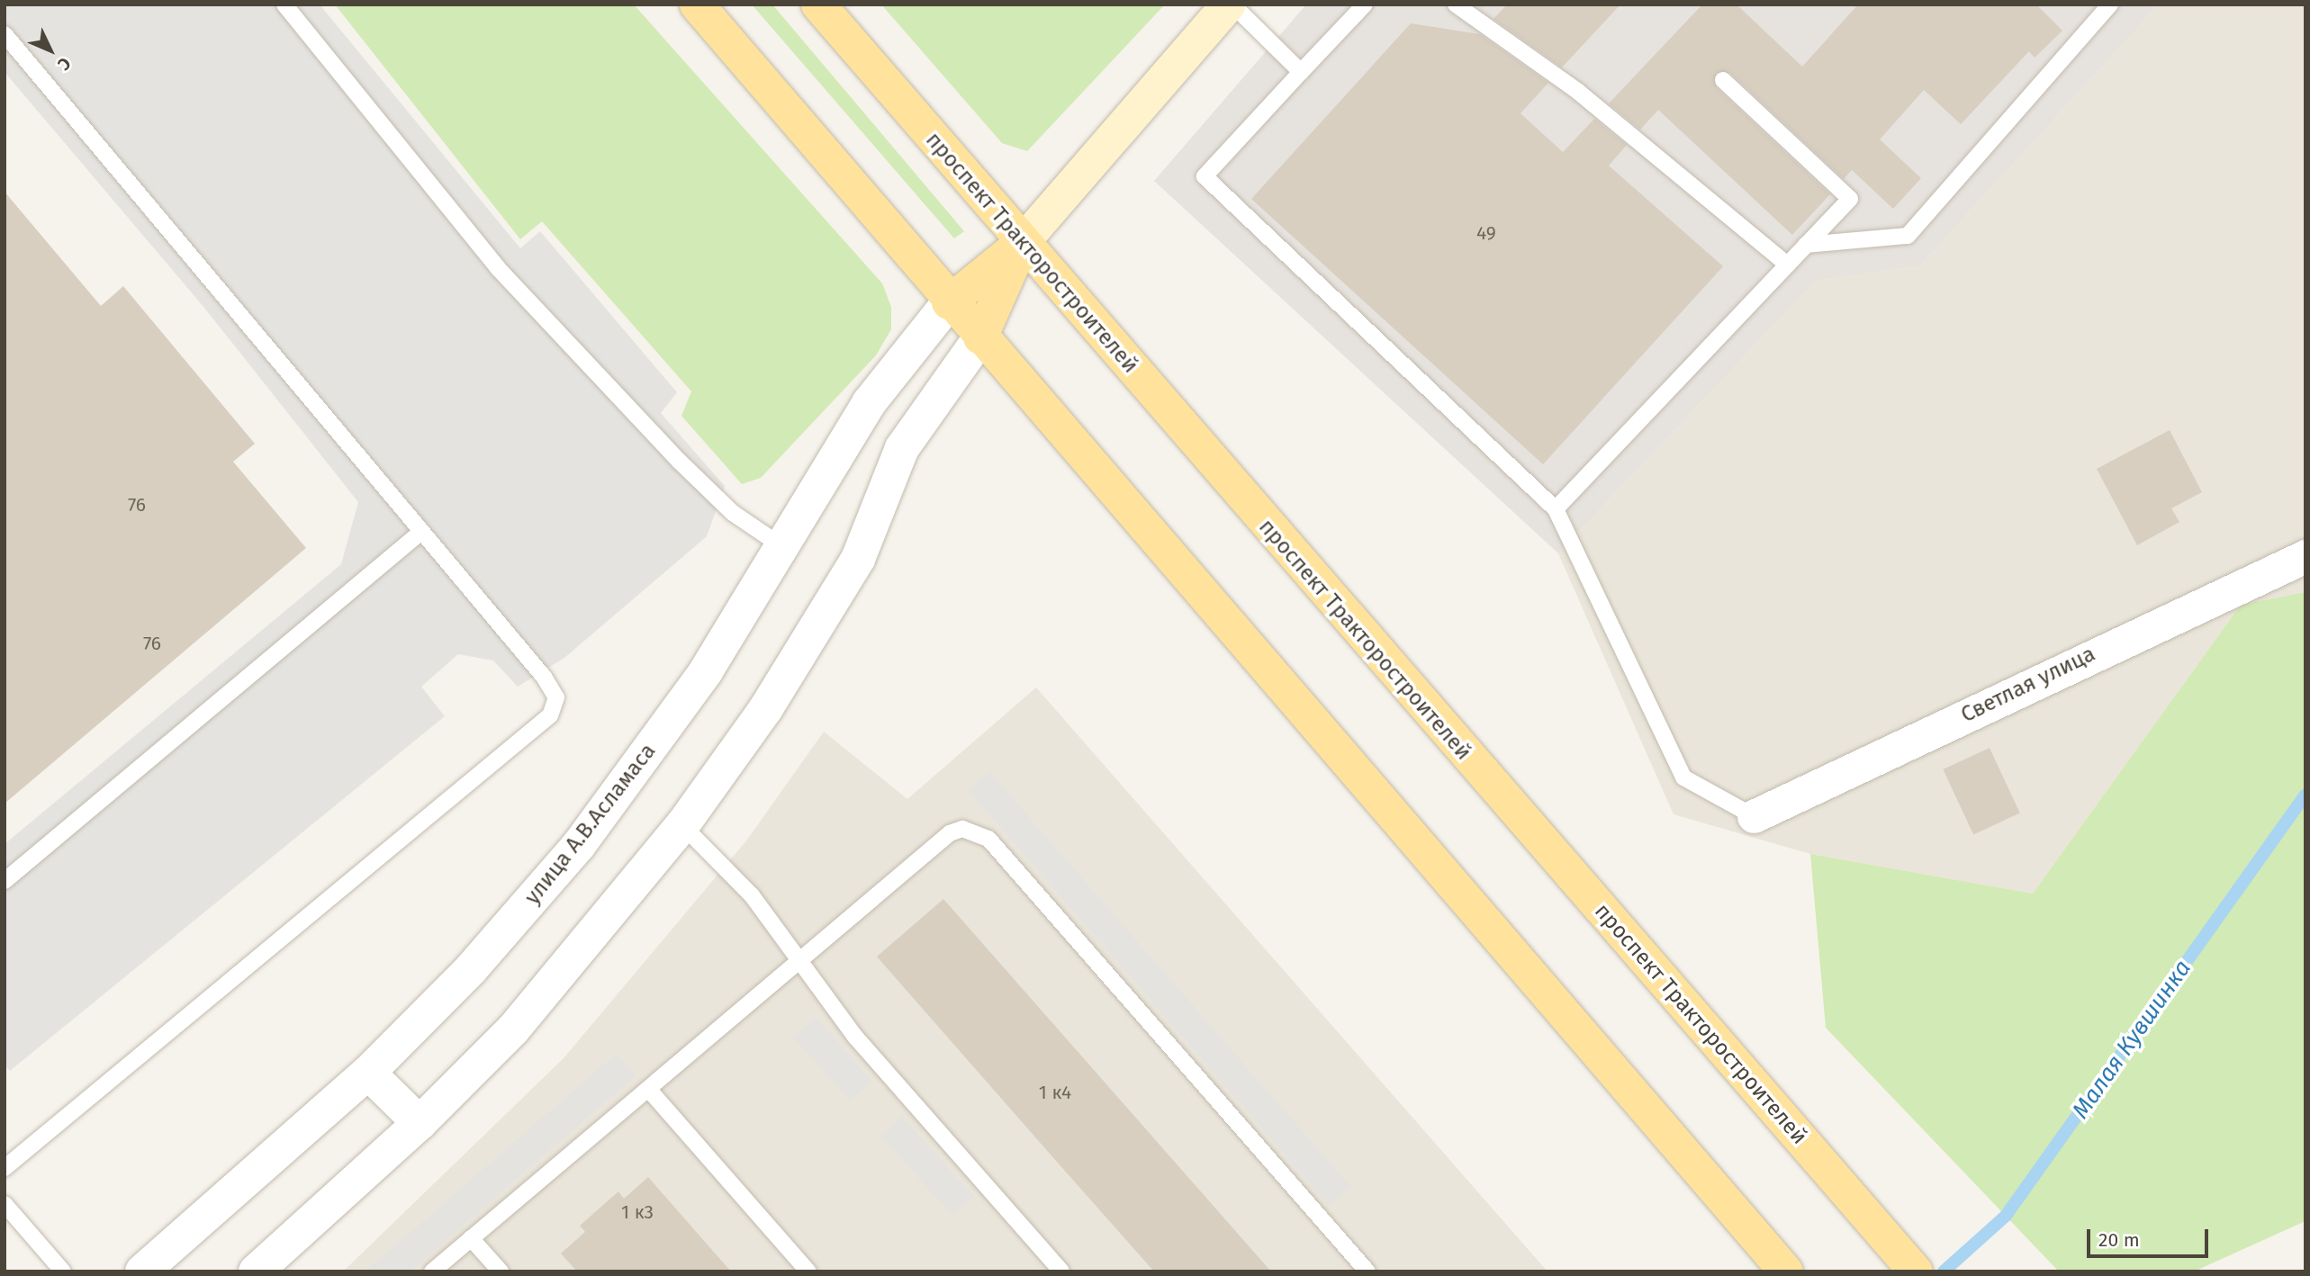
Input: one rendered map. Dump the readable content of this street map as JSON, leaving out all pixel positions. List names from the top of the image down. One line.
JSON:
{"streets":{"main road":["проспект Тракторостроителей"],"street":["Светлая улица","улица А.В.Асламаса"]},"water":["Малая Кувшинка"],"house_numbers":["49","76","76","1 к4","1 к3"],"scale_bar":"20 m","north":"bottom right"}
